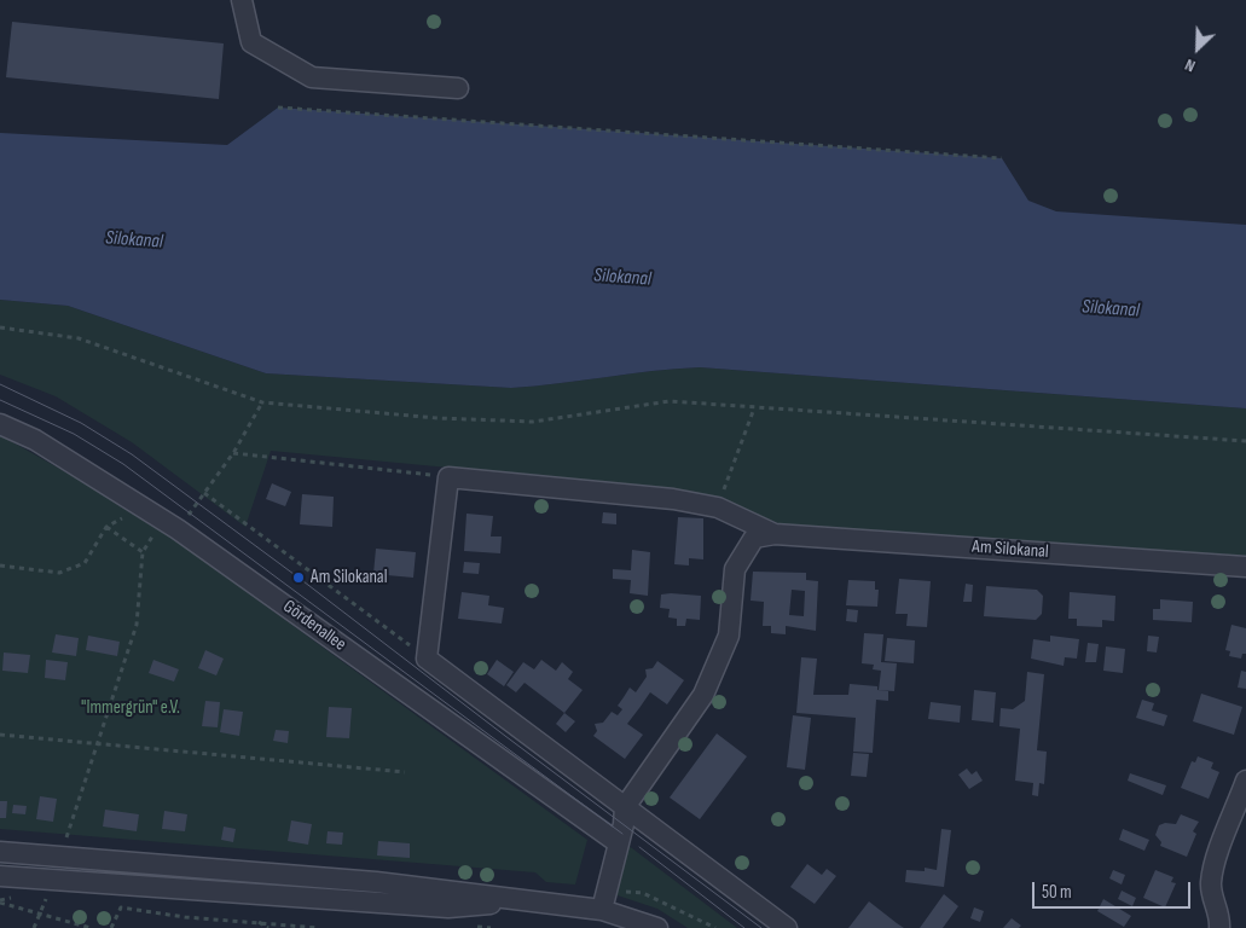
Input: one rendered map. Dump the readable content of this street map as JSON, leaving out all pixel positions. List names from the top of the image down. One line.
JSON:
{"streets":{"street":["Am Silokanal","Gördenallee"]},"crossings":[["Am Silokanal","Gördenallee"]],"water":["Silokanal"],"parks":["\"Immergrün\" e.V."],"places":["Am Silokanal"],"scale_bar":"50 m","north":"bottom left"}
